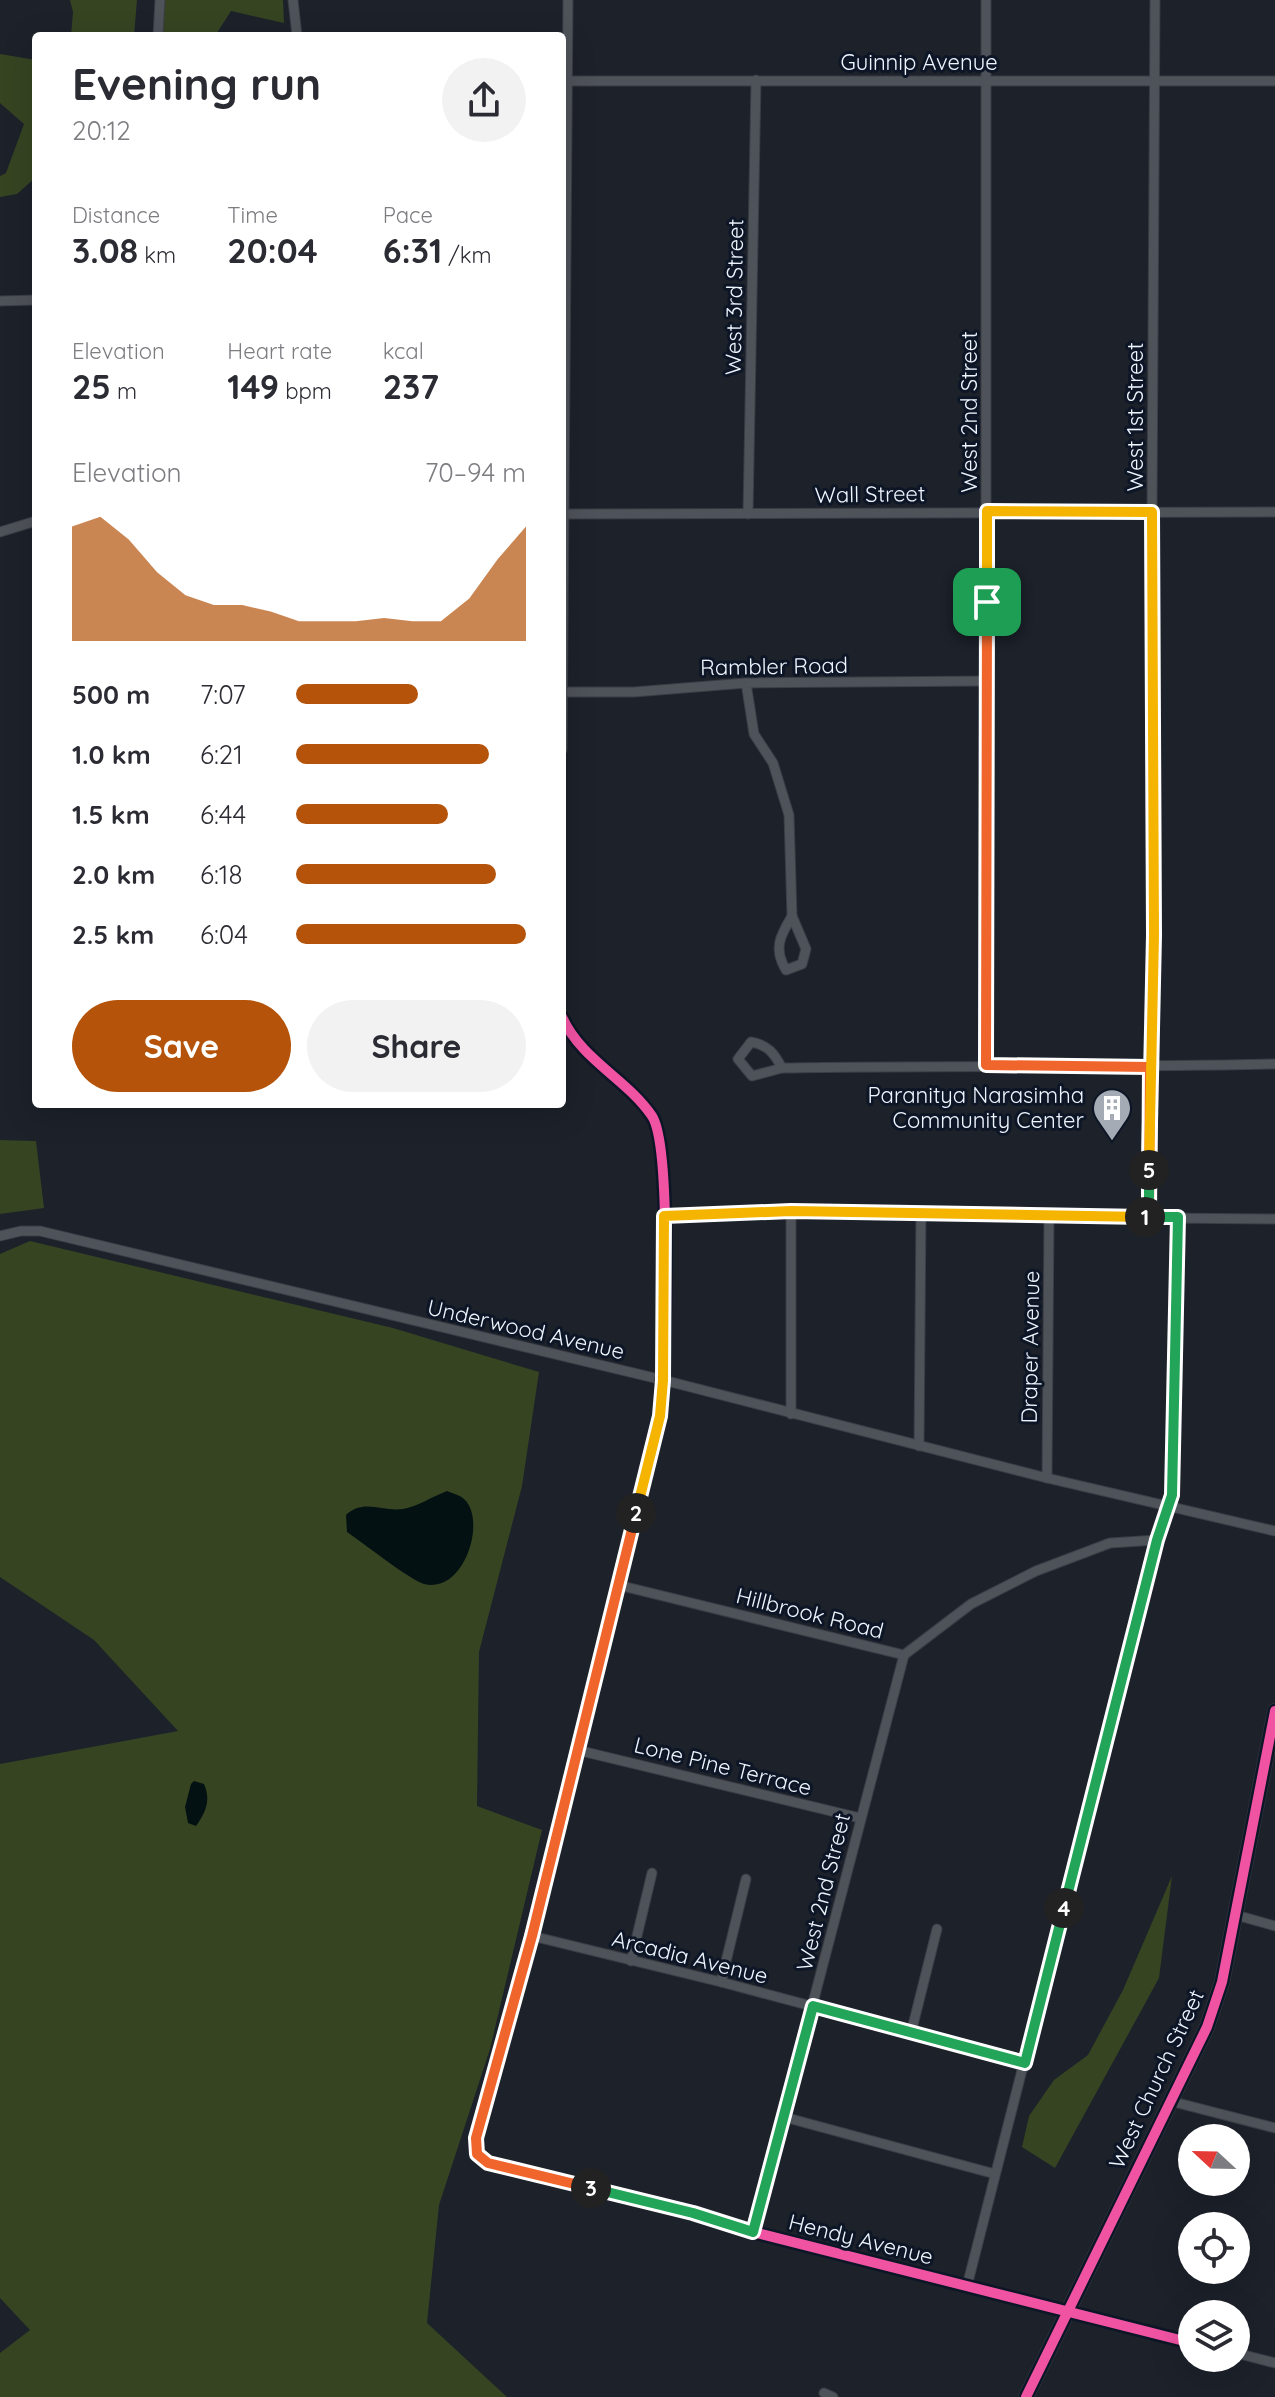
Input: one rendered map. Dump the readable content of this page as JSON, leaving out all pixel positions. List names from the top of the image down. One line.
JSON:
{"streets":{"main road":["West Church Street"],"street":["Guinnip Avenue","West 3rd Street","West 2nd Street","West 1st Street","Wall Street","Rambler Road","Underwood Avenue","Draper Avenue","Hillbrook Road","Lone Pine Terrace","Arcadia Avenue","Hendy Avenue"]},"crossings":[["Guinnip Avenue","West 3rd Street"],["Guinnip Avenue","West 2nd Street"],["Guinnip Avenue","West 1st Street"],["West 3rd Street","Wall Street"],["West 2nd Street","Wall Street"],["West 2nd Street","Rambler Road"],["West 2nd Street","Hillbrook Road"],["West 2nd Street","Lone Pine Terrace"],["West 2nd Street","Arcadia Avenue"],["West 2nd Street","Hendy Avenue"],["West 1st Street","Wall Street"],["Underwood Avenue","Draper Avenue"],["Arcadia Avenue","Hendy Avenue"],["West Church Street","Hendy Avenue"]],"places":{"building":["Paranitya Narasimha Community Center"]},"north":"left","page":{"heading":["Evening run","20:12"],"stats":[["Distance","3.08 km"],["Time","20:04"],["Pace","6:31 /km"],["Elevation","25 m"],["Heart rate","149 bpm"],["kcal","237"]],"chart":["Elevation","70–94 m"],"list":[{"name":"500 m","note":"7:07"},{"name":"1.0 km","note":"6:21"},{"name":"1.5 km","note":"6:44"},{"name":"2.0 km","note":"6:18"},{"name":"2.5 km","note":"6:04"}],"buttons":["Save","Share"],"pins":["5","1","2","4","3"]}}
